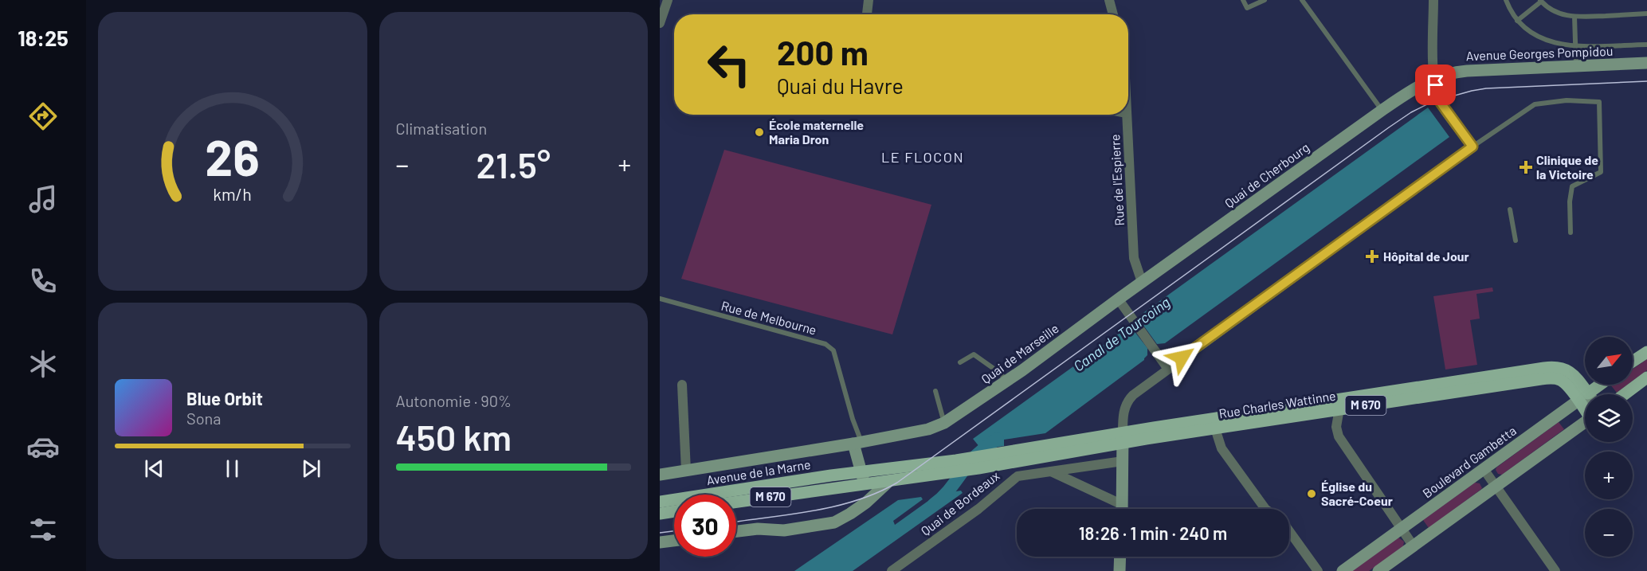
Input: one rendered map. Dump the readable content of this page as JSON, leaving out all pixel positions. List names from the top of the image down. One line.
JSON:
{"streets":{"main road":["Avenue Georges Pompidou","Quai de Cherbourg","Quai de Marseille","Rue Charles Wattinne","M 670","Boulevard Gambetta","Avenue de la Marne"],"street":["Rue de l'Espierre","Quai de Bordeaux"],"lane":["Rue de Melbourne"]},"crossings":[["Avenue Georges Pompidou","Quai de Cherbourg"],["Quai de Cherbourg","Rue de l'Espierre"],["Quai de Cherbourg","Quai de Marseille"],["Rue de Melbourne","Avenue de la Marne"],["Quai de Marseille","Avenue de la Marne"],["Rue Charles Wattinne","Avenue de la Marne"]],"districts":["LE FLOCON"],"water":["Canal de Tourcoing"],"places":{"other":["École maternelle Maria Dron","Église du Sacré-Coeur"],"health":["Clinique de la Victoire","Hôpital de Jour"]},"north":"top right","page":{"tabs":"18:25","tile":["Climatisation",["Autonomie · 90%","450 km"]],"turn":["200 m","Quai du Havre"],"heat":["−","21.5°","+"],"map_buttons":["+","−"],"song":["Blue Orbit","Sona"],"limit":"30","trip":"18:26 · 1 min · 240 m","gauge":["26","km/h"]}}
